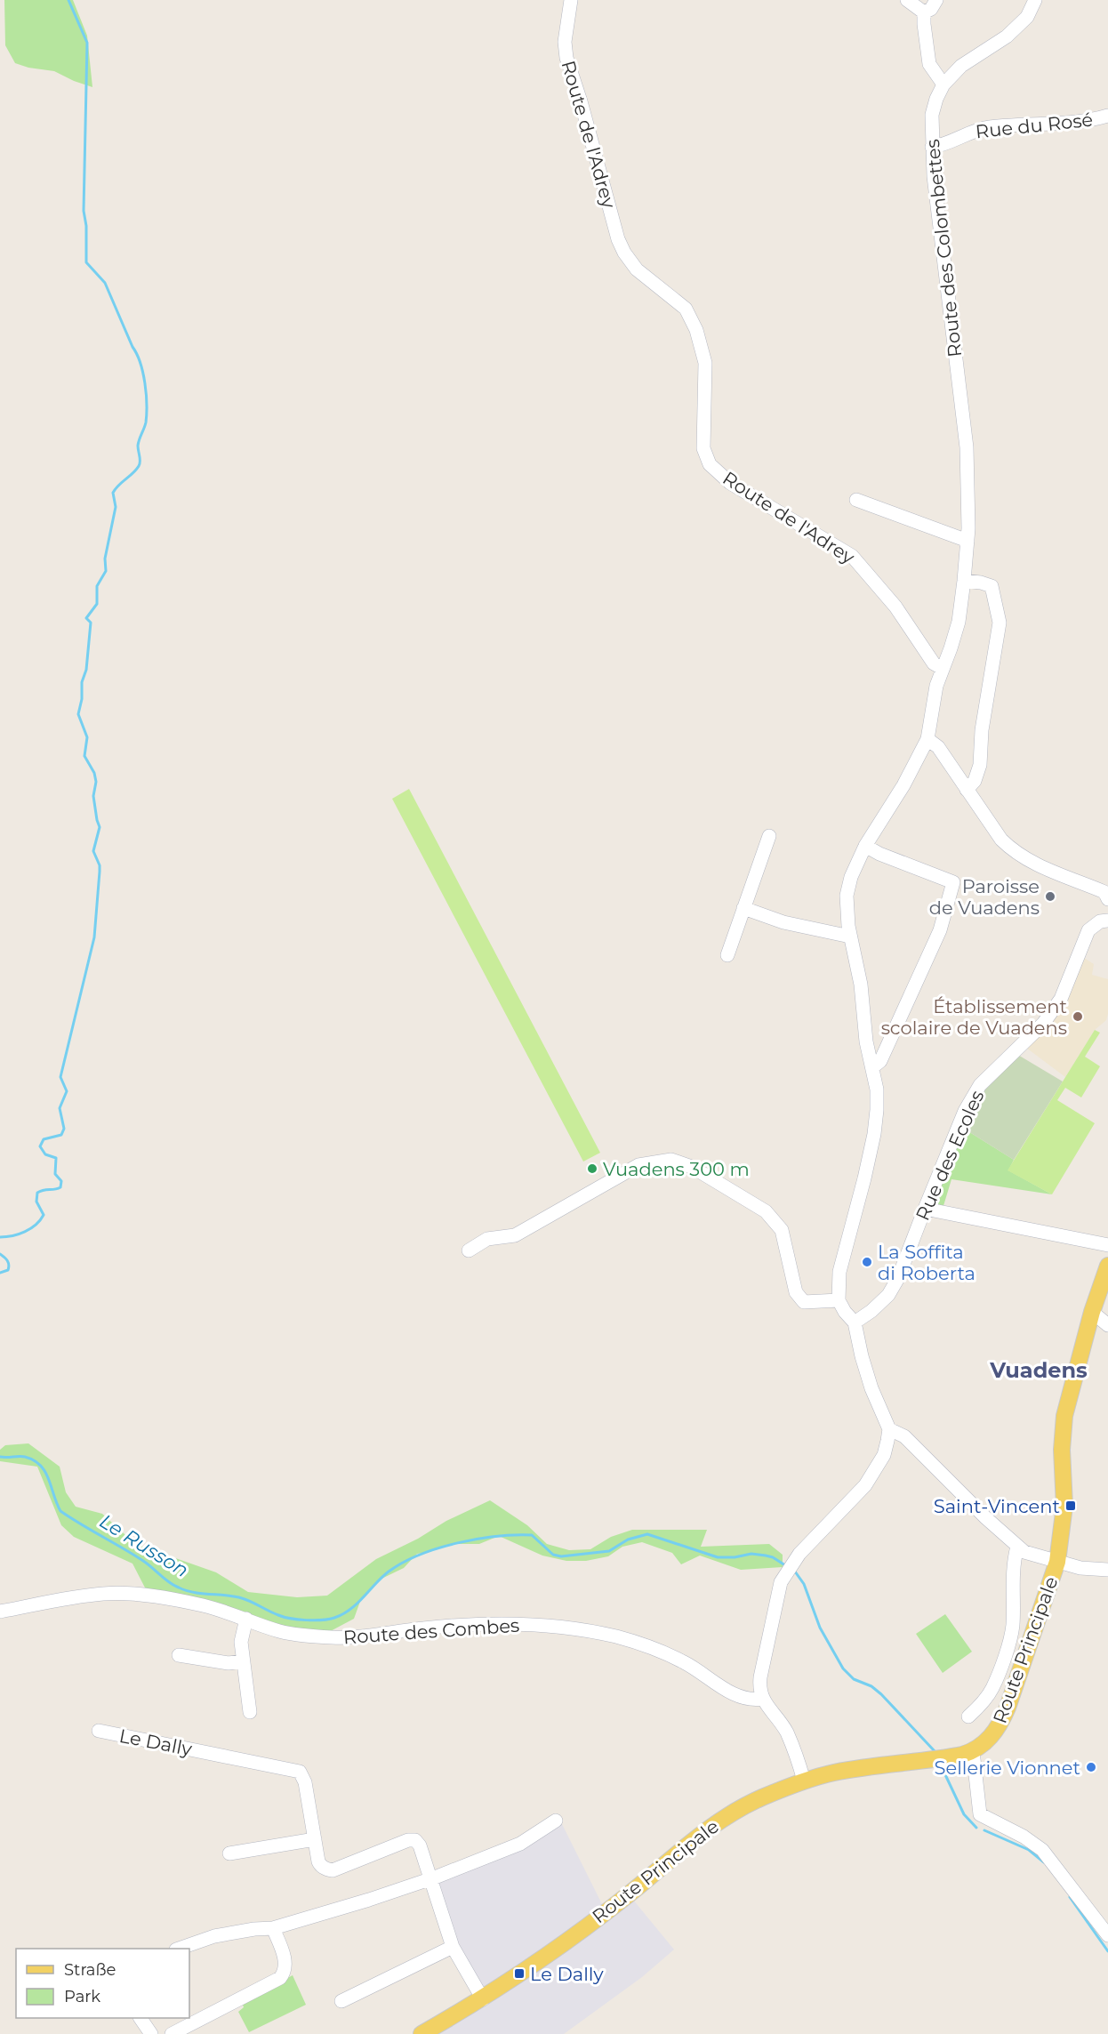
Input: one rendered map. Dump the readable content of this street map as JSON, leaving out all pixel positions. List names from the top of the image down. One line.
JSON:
{"streets":{"main road":["Route Principale"],"street":["Rue du Rosé","Route de l'Adrey","Route des Colombettes","Rue des Ecoles","Route des Combes","Le Dally"]},"crossings":[["Rue du Rosé","Route des Colombettes"],["Route de l'Adrey","Route des Colombettes"],["Route Principale","Le Dally"]],"districts":["Vuadens"],"water":["Le Russon"],"places":{"other":["Paroisse de Vuadens","Établissement scolaire de Vuadens","Vuadens 300 m","La Soffita di Roberta","Sellerie Vionnet"],"transit":["Saint-Vincent","Le Dally"]},"legend":["Straße","Park"]}
